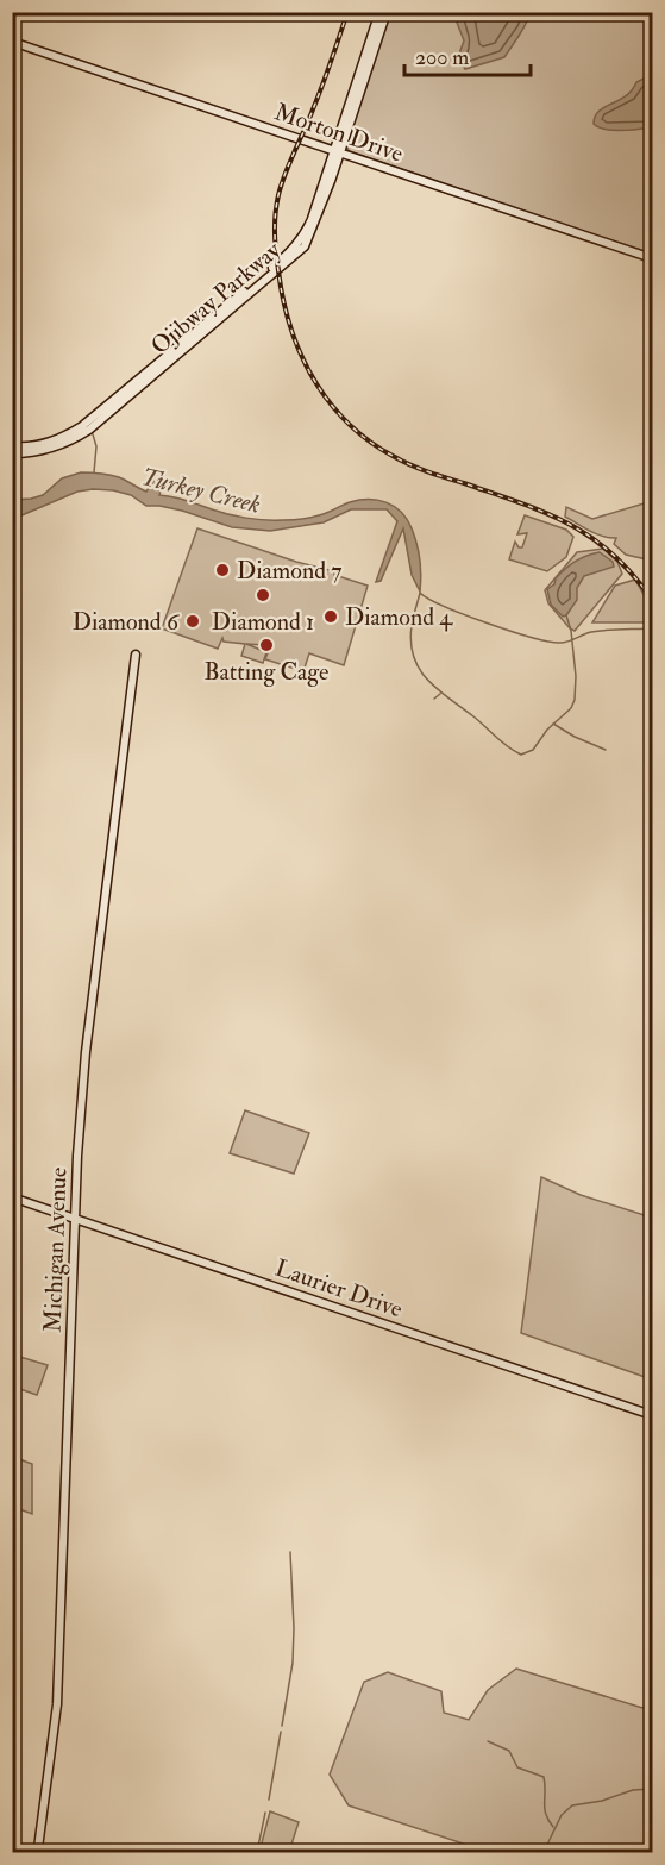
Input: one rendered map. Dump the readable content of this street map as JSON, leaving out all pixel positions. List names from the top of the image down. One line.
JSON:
{"streets":{"street":["Morton Drive","Ojibway Parkway","Michigan Avenue","Laurier Drive"]},"crossings":[["Morton Drive","Ojibway Parkway"],["Michigan Avenue","Laurier Drive"]],"water":["Turkey Creek"],"places":["Diamond 7","Diamond 1","Diamond 4","Diamond 6","Batting Cage"],"scale_bar":"200 m"}
